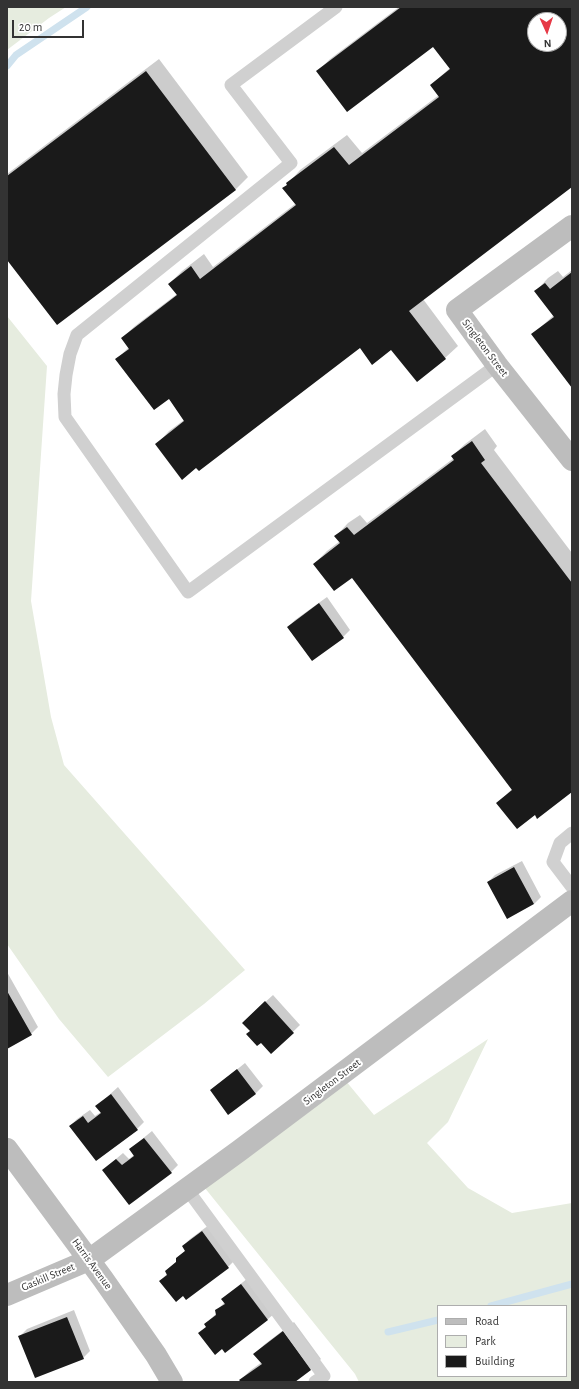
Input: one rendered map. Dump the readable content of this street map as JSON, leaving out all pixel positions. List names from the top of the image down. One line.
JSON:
{"streets":{"street":["Singleton Street","Harris Avenue","Gaskill Street"]},"crossings":[["Singleton Street","Harris Avenue"],["Singleton Street","Gaskill Street"],["Harris Avenue","Gaskill Street"]],"legend":["Road","Park","Building"],"scale_bar":"20 m","north":"bottom"}
